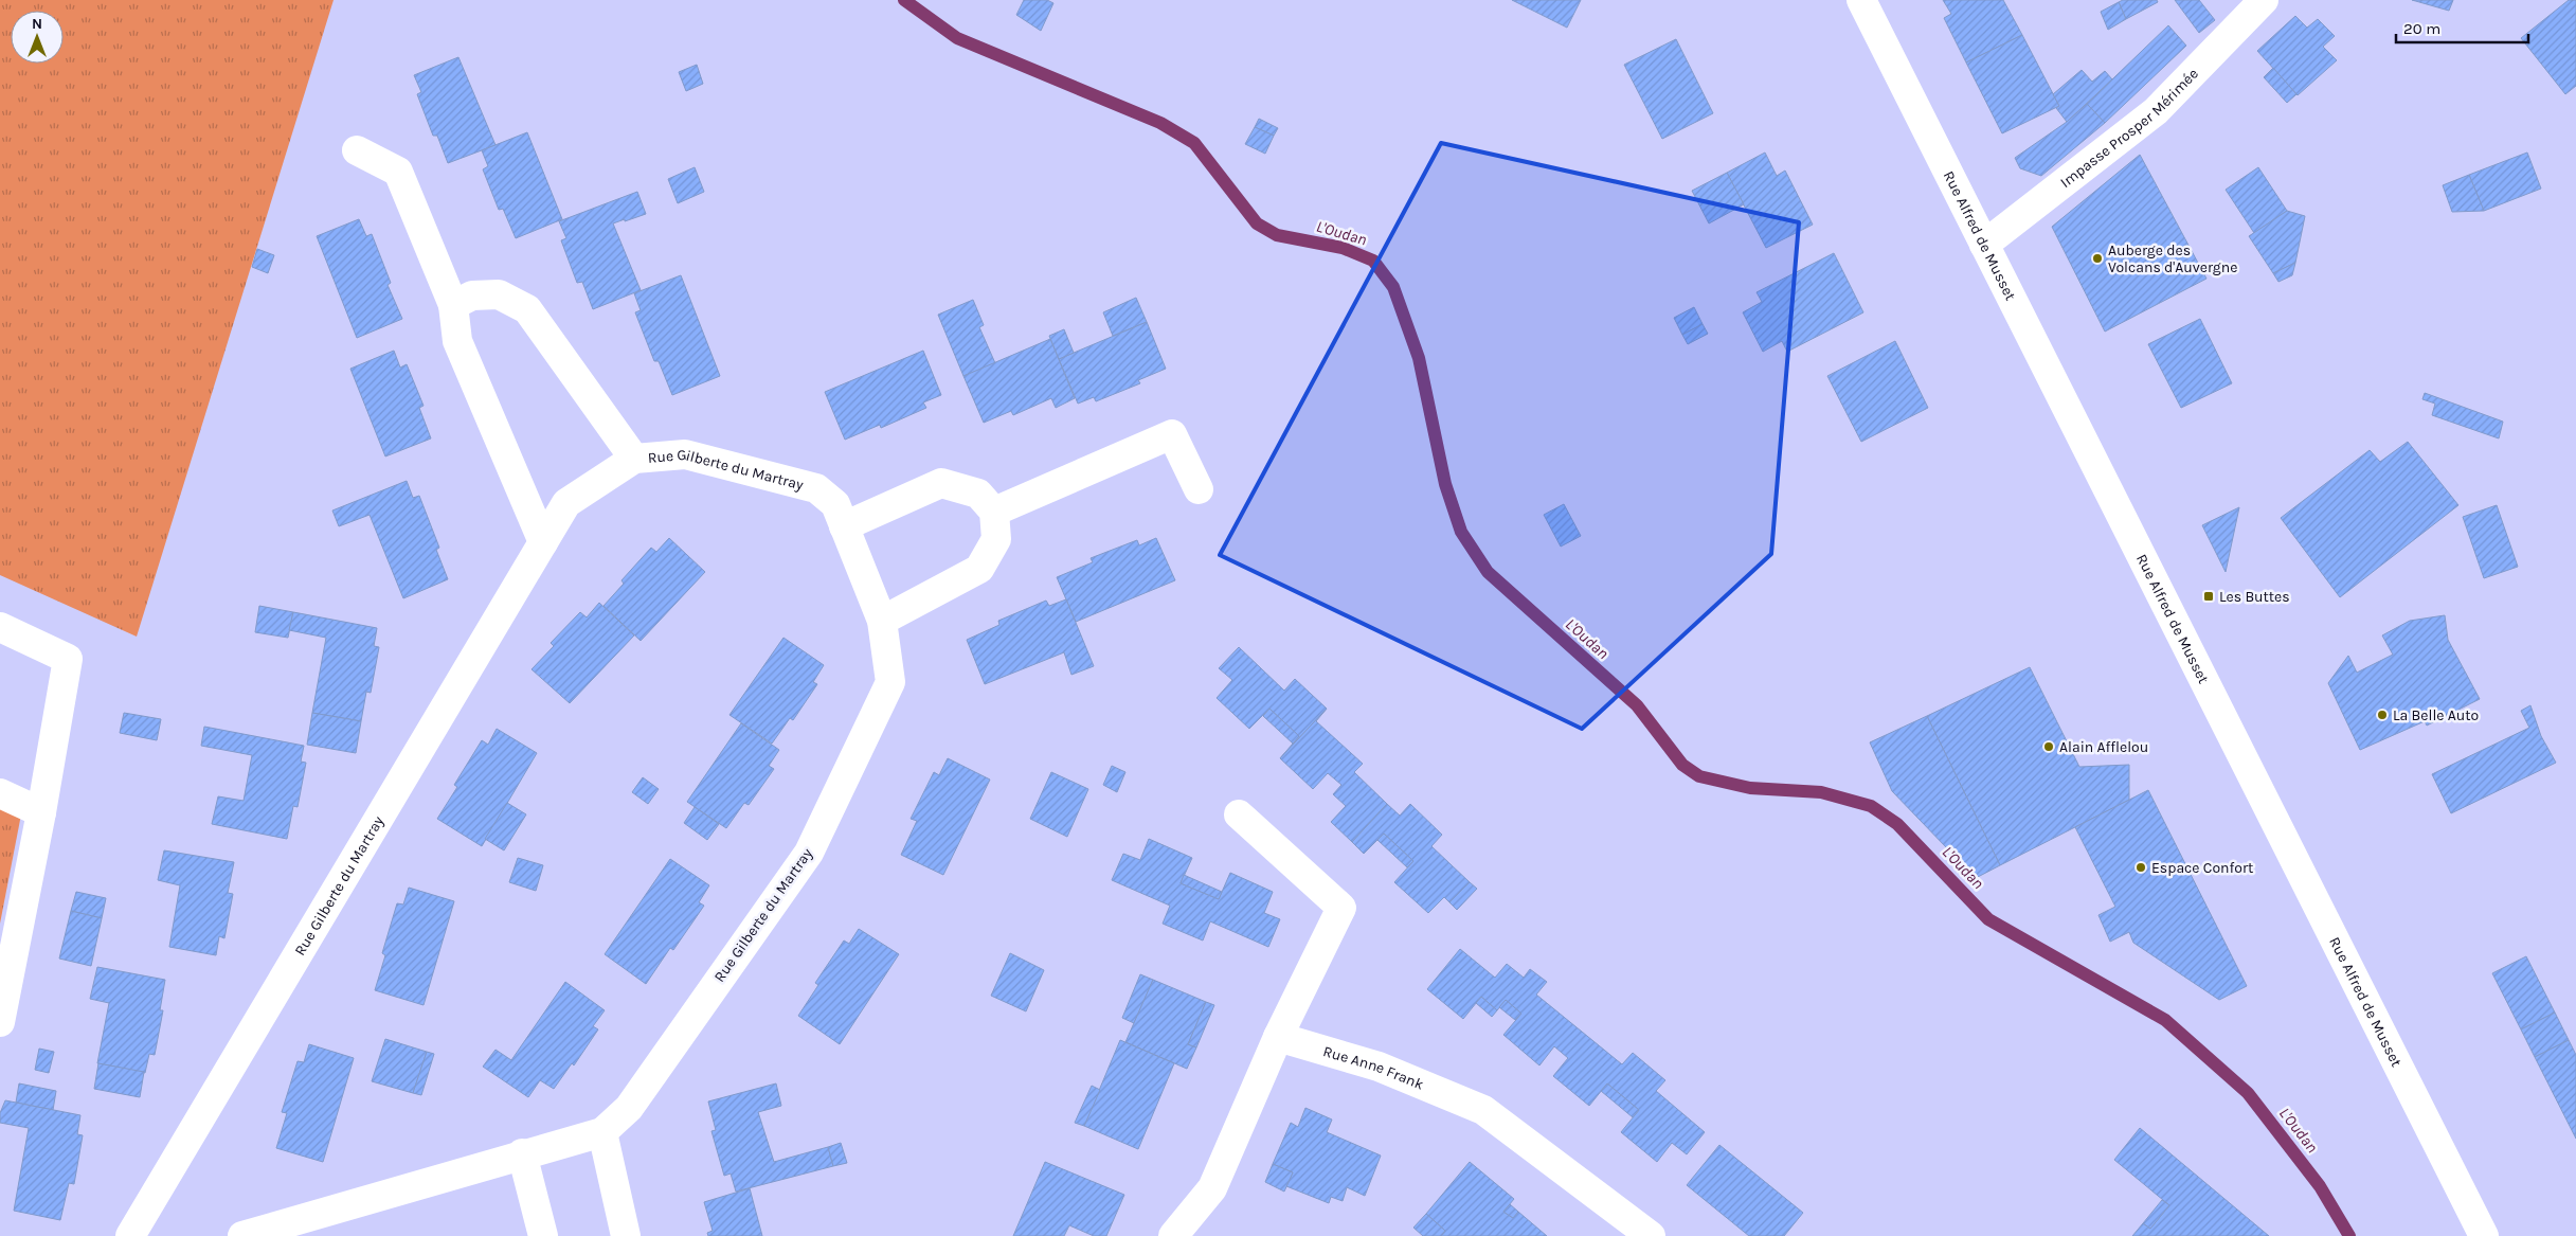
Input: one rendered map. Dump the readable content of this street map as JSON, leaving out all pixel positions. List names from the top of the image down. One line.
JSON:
{"streets":{"street":["Impasse Prosper Mérimée","Rue Alfred de Musset","Rue Gilberte du Martray","Rue Anne Frank"]},"crossings":[["Impasse Prosper Mérimée","Rue Alfred de Musset"]],"water":["L'Oudan"],"places":{"other":["Auberge des Volcans d'Auvergne","La Belle Auto","Alain Afflelou","Espace Confort"],"transit":["Les Buttes"]},"scale_bar":"20 m","north":"top"}
